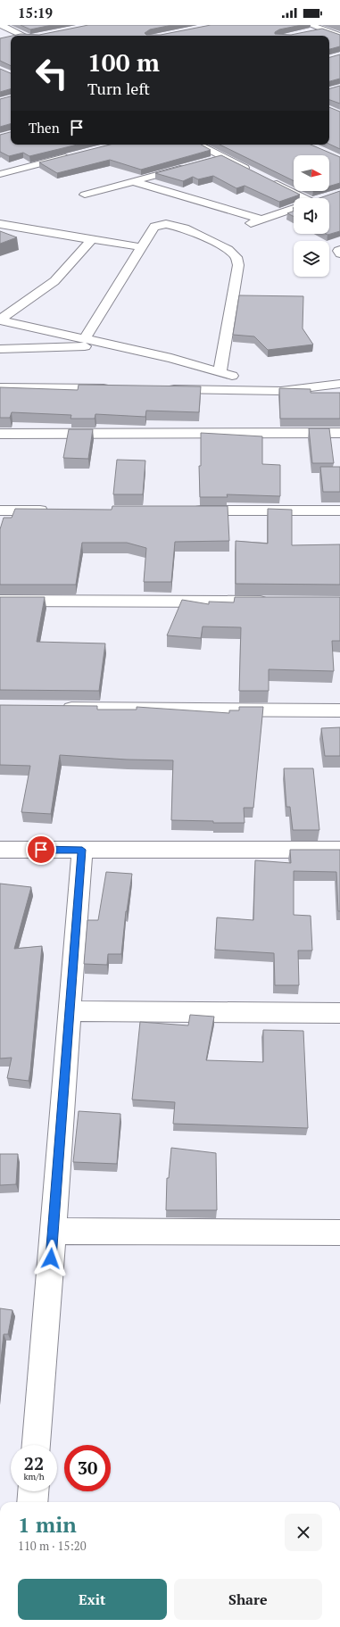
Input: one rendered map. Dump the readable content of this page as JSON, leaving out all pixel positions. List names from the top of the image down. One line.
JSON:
{"north":"right","page":{"status":"15:19","turn":["100 m","Turn left"],"then":"Then","speed":"22 km/h","limit":"30","heading":["1 min","110 m · 15:20"],"buttons":["Exit","Share"]}}
